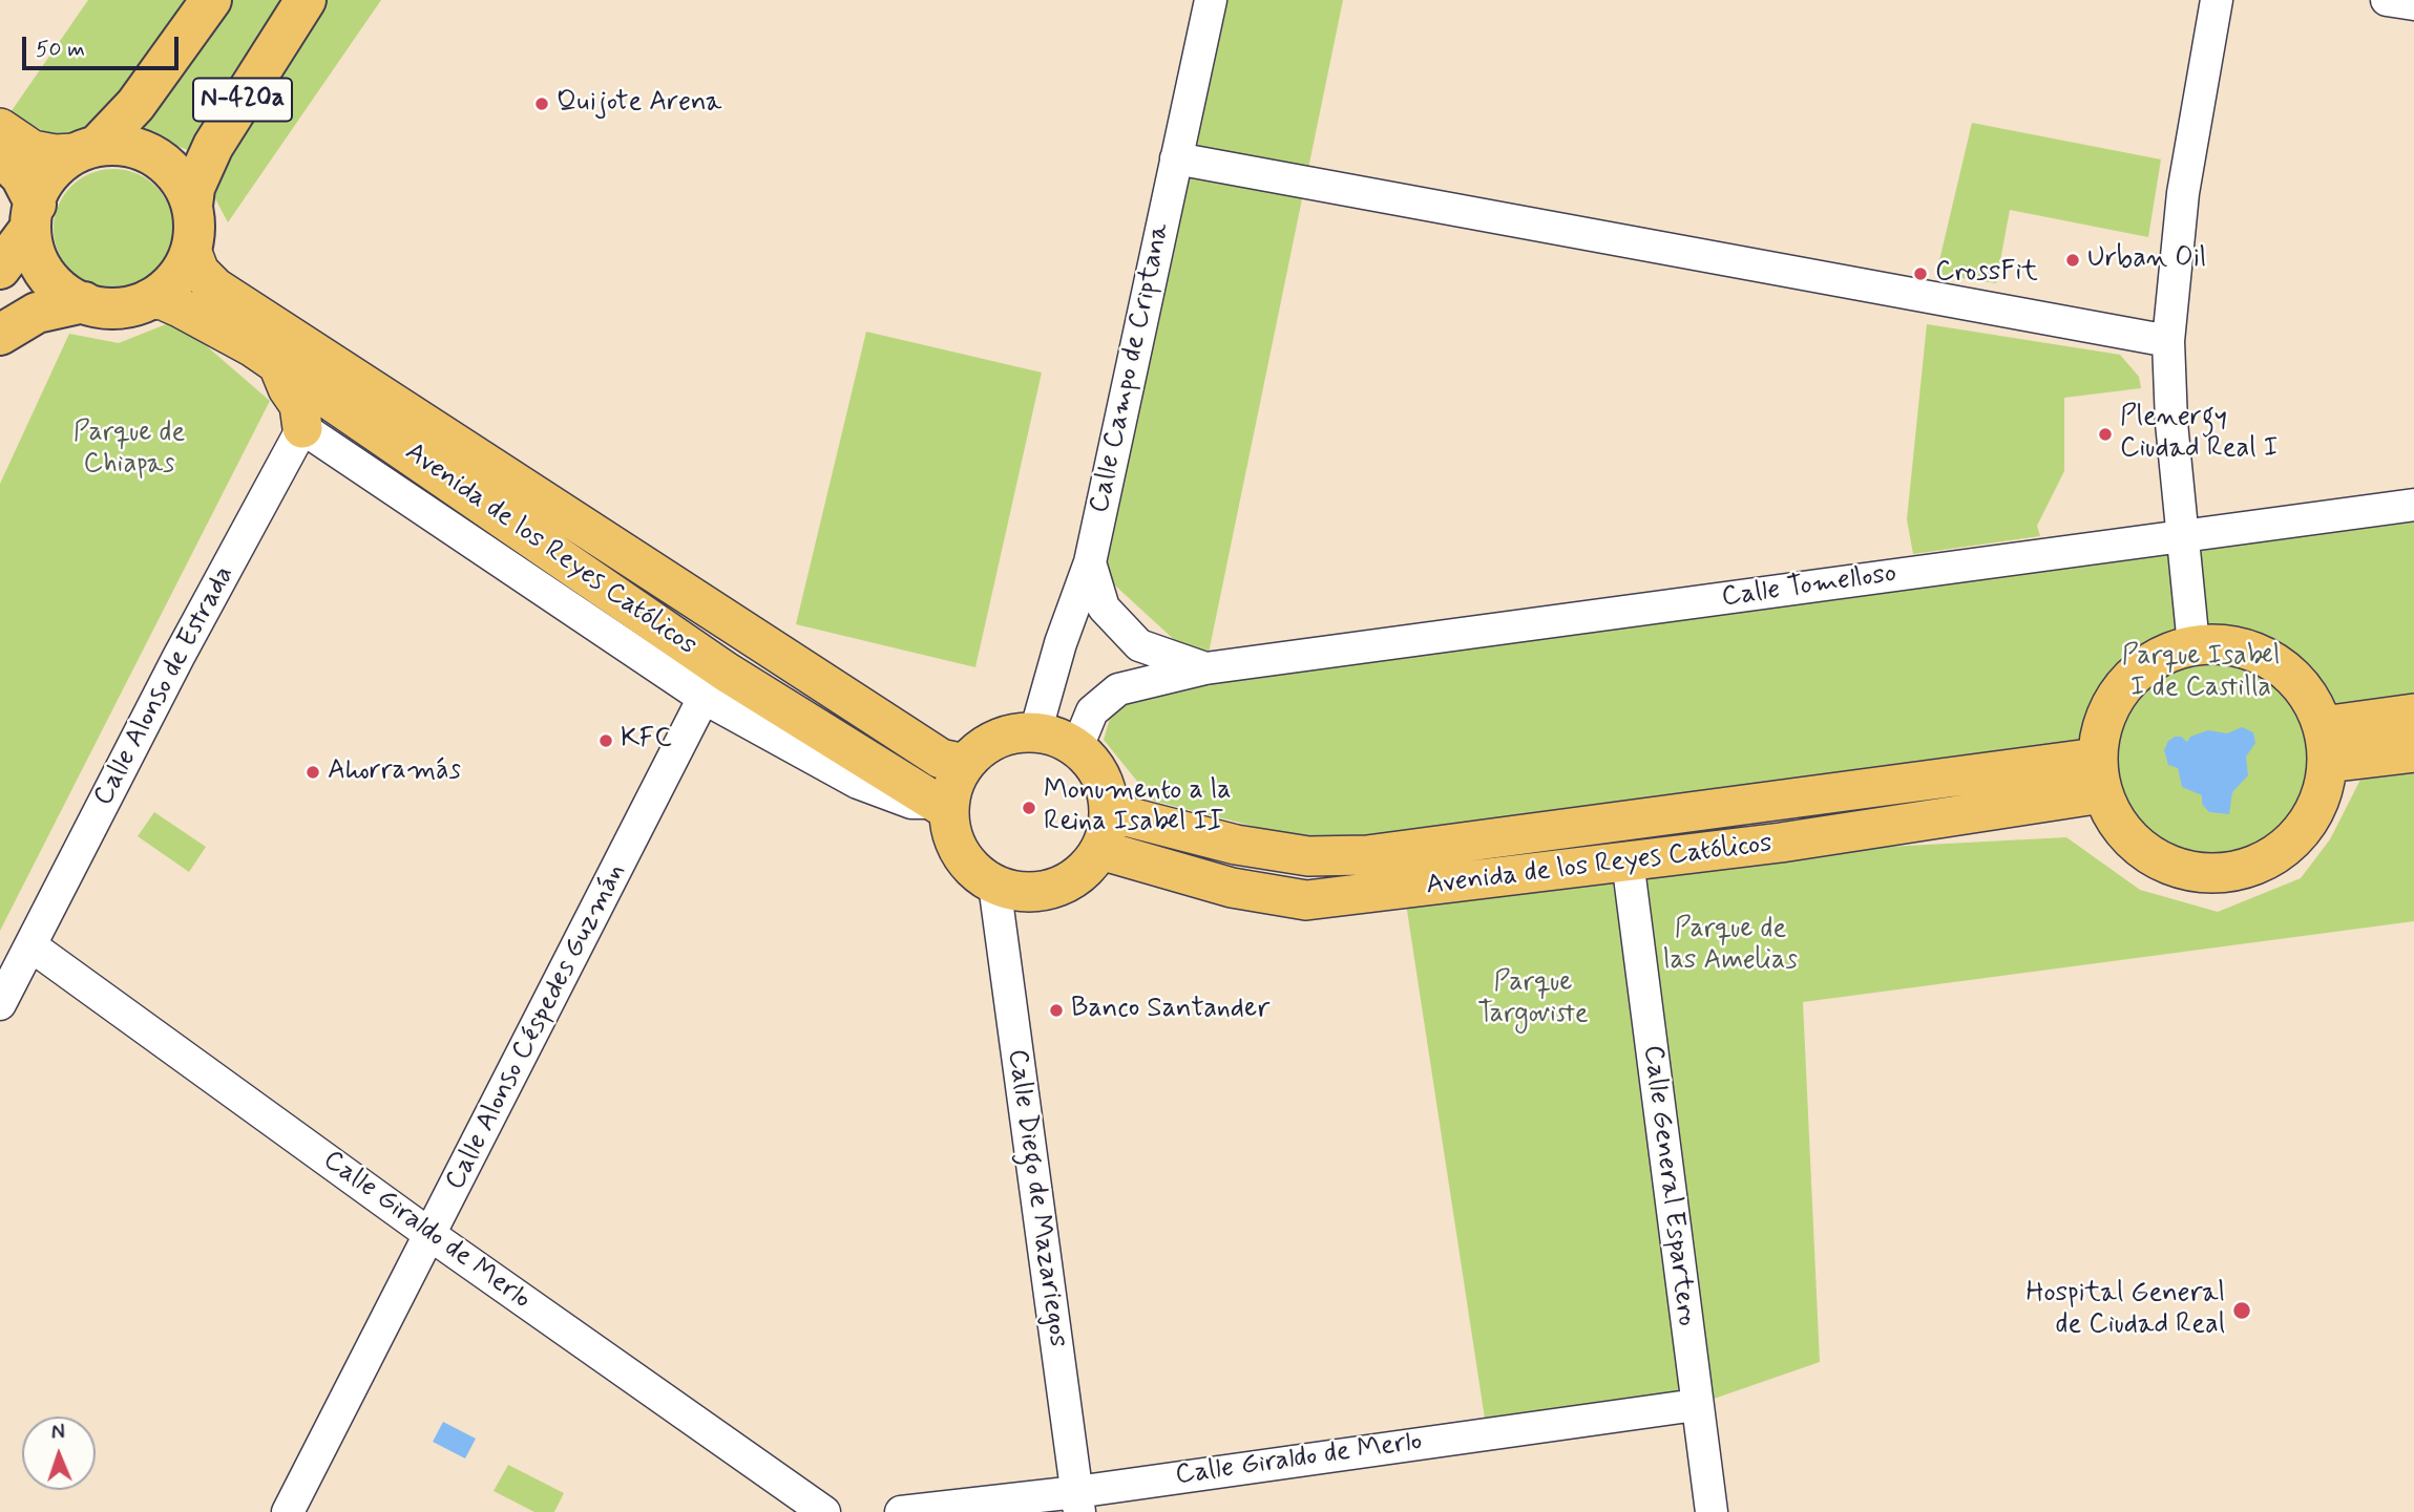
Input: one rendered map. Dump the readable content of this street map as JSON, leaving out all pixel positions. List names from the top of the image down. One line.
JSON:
{"streets":{"highway":["N-420a"],"main road":["Avenida de los Reyes Católicos"],"street":["Calle Campo de Criptana","Calle Tomelloso","Calle Alonso de Estrada","Calle Alonso Céspedes Guzmán","Calle General Espartero","Calle Diego de Mazariegos","Calle Giraldo de Merlo"]},"crossings":[["N-420a","Avenida de los Reyes Católicos"],["Calle Campo de Criptana","Avenida de los Reyes Católicos"],["Calle Campo de Criptana","Calle Tomelloso"],["Calle Campo de Criptana","Calle Diego de Mazariegos"],["Avenida de los Reyes Católicos","Calle Tomelloso"],["Avenida de los Reyes Católicos","Calle General Espartero"],["Avenida de los Reyes Católicos","Calle Diego de Mazariegos"],["Calle Tomelloso","Calle Diego de Mazariegos"],["Calle Alonso de Estrada","Calle Giraldo de Merlo"],["Calle Alonso Céspedes Guzmán","Calle Giraldo de Merlo"],["Calle General Espartero","Calle Giraldo de Merlo"],["Calle Diego de Mazariegos","Calle Giraldo de Merlo"]],"parks":["Parque de Chiapas","Parque Isabel I de Castilla","Parque de las Amelias","Parque Targoviste"],"places":["Quijote Arena","Urban Oil","CrossFit","Plenergy Ciudad Real I","KFC","Ahorramás","Monumento a la Reina Isabel II","Banco Santander","Hospital General de Ciudad Real"],"scale_bar":"50 m","north":"top"}
